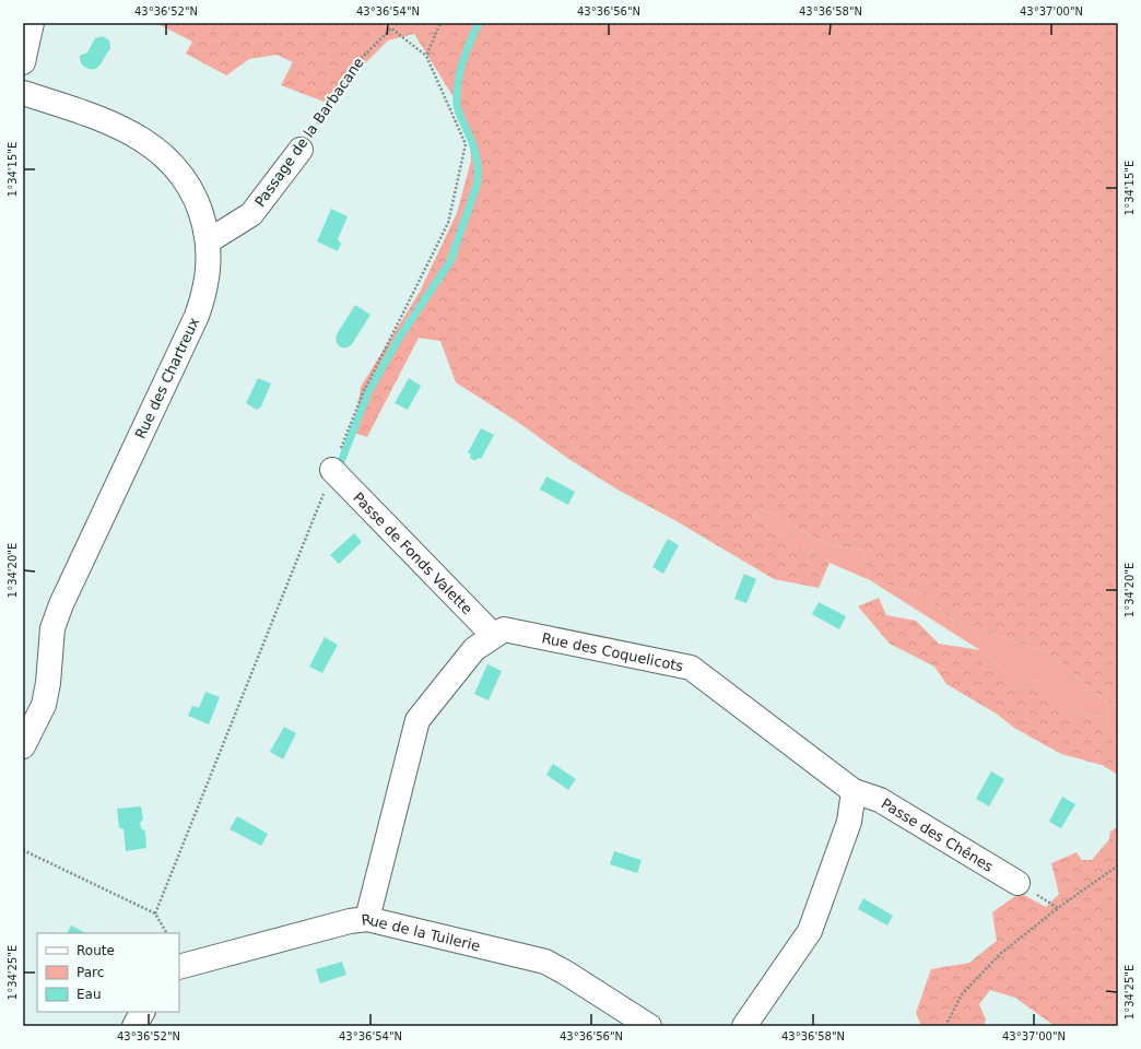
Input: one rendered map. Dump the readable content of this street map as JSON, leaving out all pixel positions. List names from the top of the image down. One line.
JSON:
{"streets":{"street":["Passage de la Barbacane","Rue des Chartreux","Passe de Fonds Valette","Rue des Coquelicots","Passe des Chênes","Rue de la Tuilerie"]},"crossings":[["Passage de la Barbacane","Rue des Chartreux"],["Passe de Fonds Valette","Rue des Coquelicots"],["Rue des Coquelicots","Passe des Chênes"],["Rue des Coquelicots","Rue de la Tuilerie"]],"legend":["Route","Parc","Eau"],"coordinates":["43°36'52\"N","43°36'54\"N","43°36'56\"N","43°36'58\"N","43°37'00\"N","1°34'15\"E","1°34'20\"E","1°34'25\"E"]}
